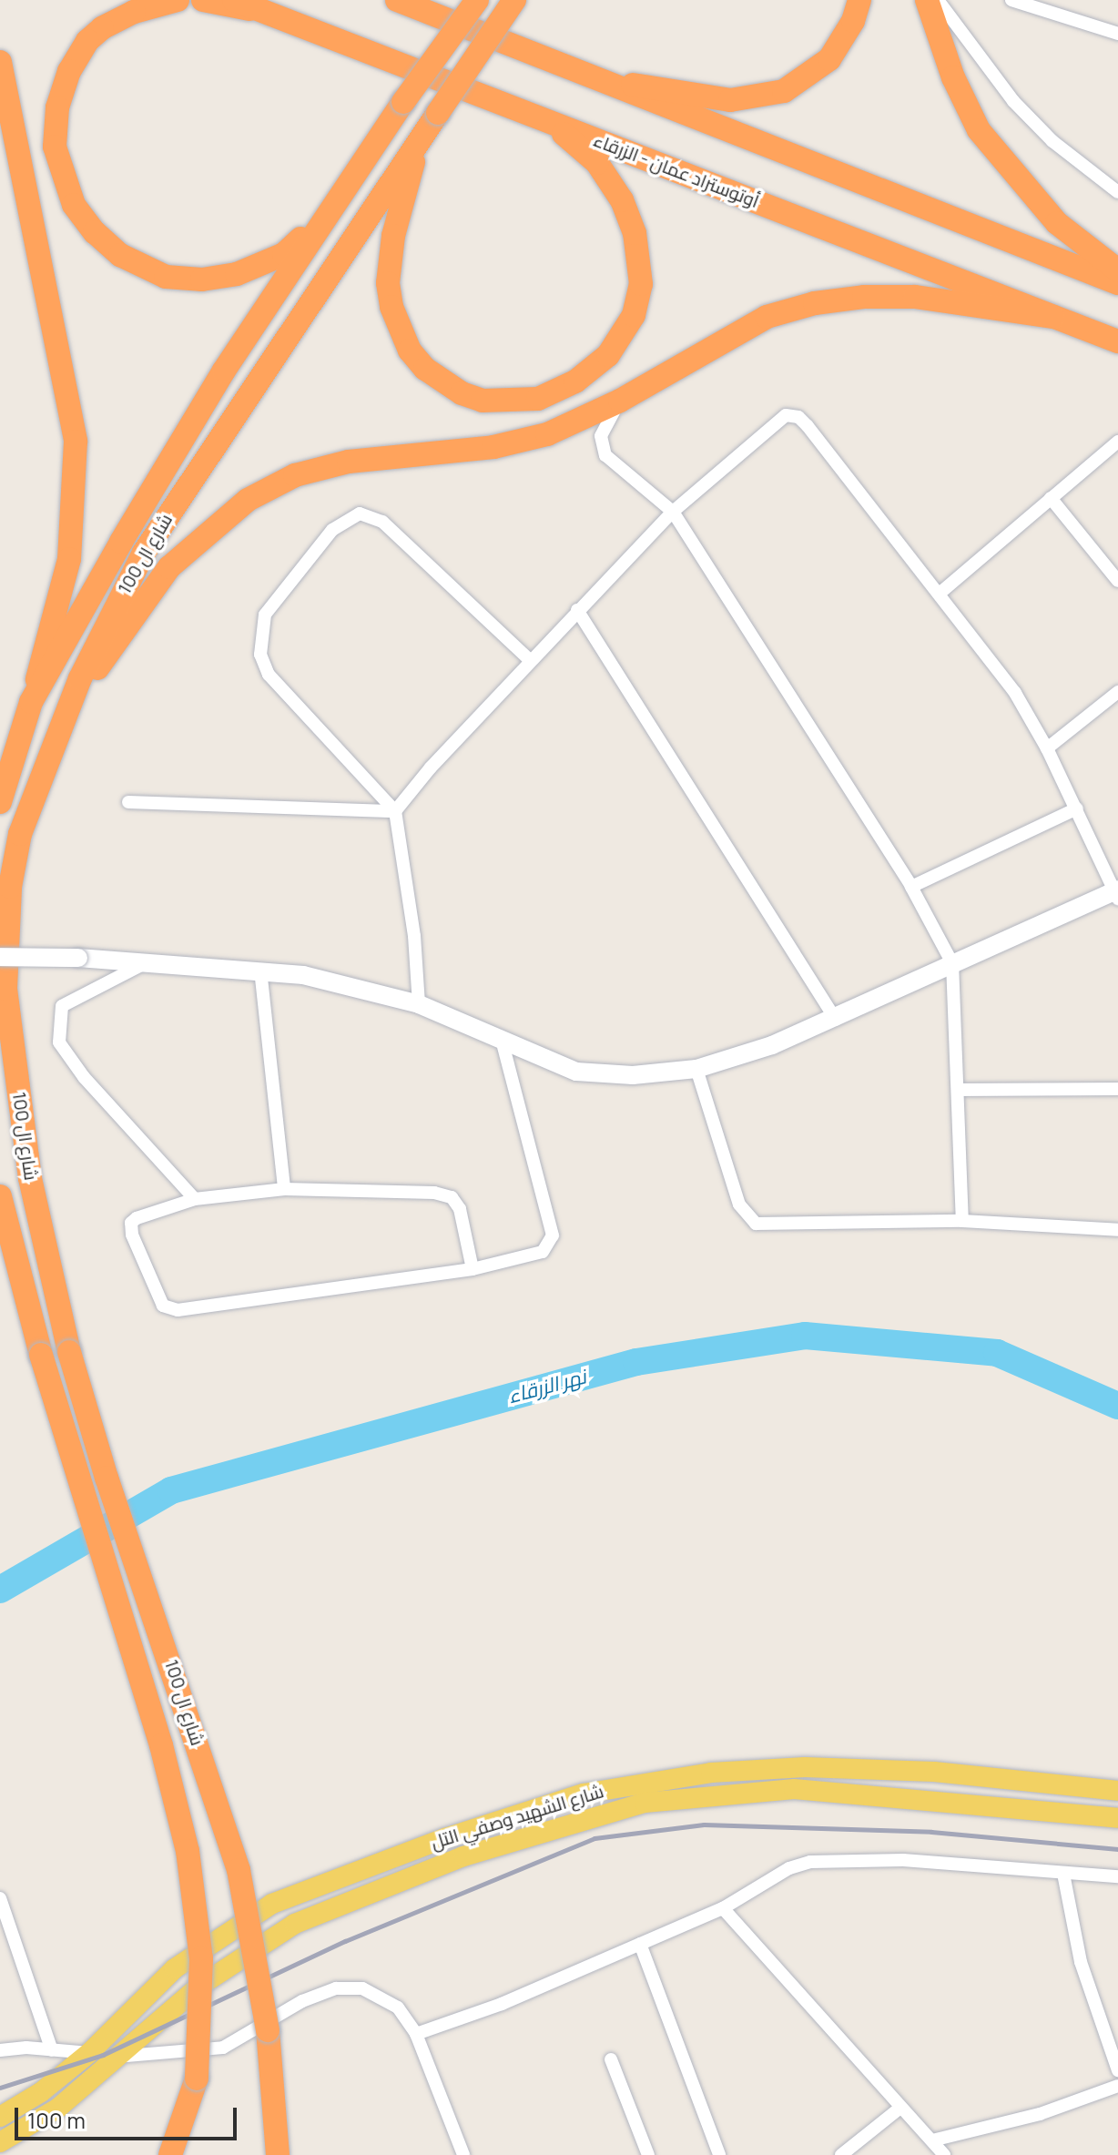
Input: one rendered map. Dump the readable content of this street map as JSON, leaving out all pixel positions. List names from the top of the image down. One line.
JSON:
{"streets":{"highway":["أوتوستراد عمان - الزرقاء","شارع ال 100"],"main road":["شارع الشهيد وصفي التل"]},"water":["نهر الزرقاء"],"scale_bar":"100 m"}
